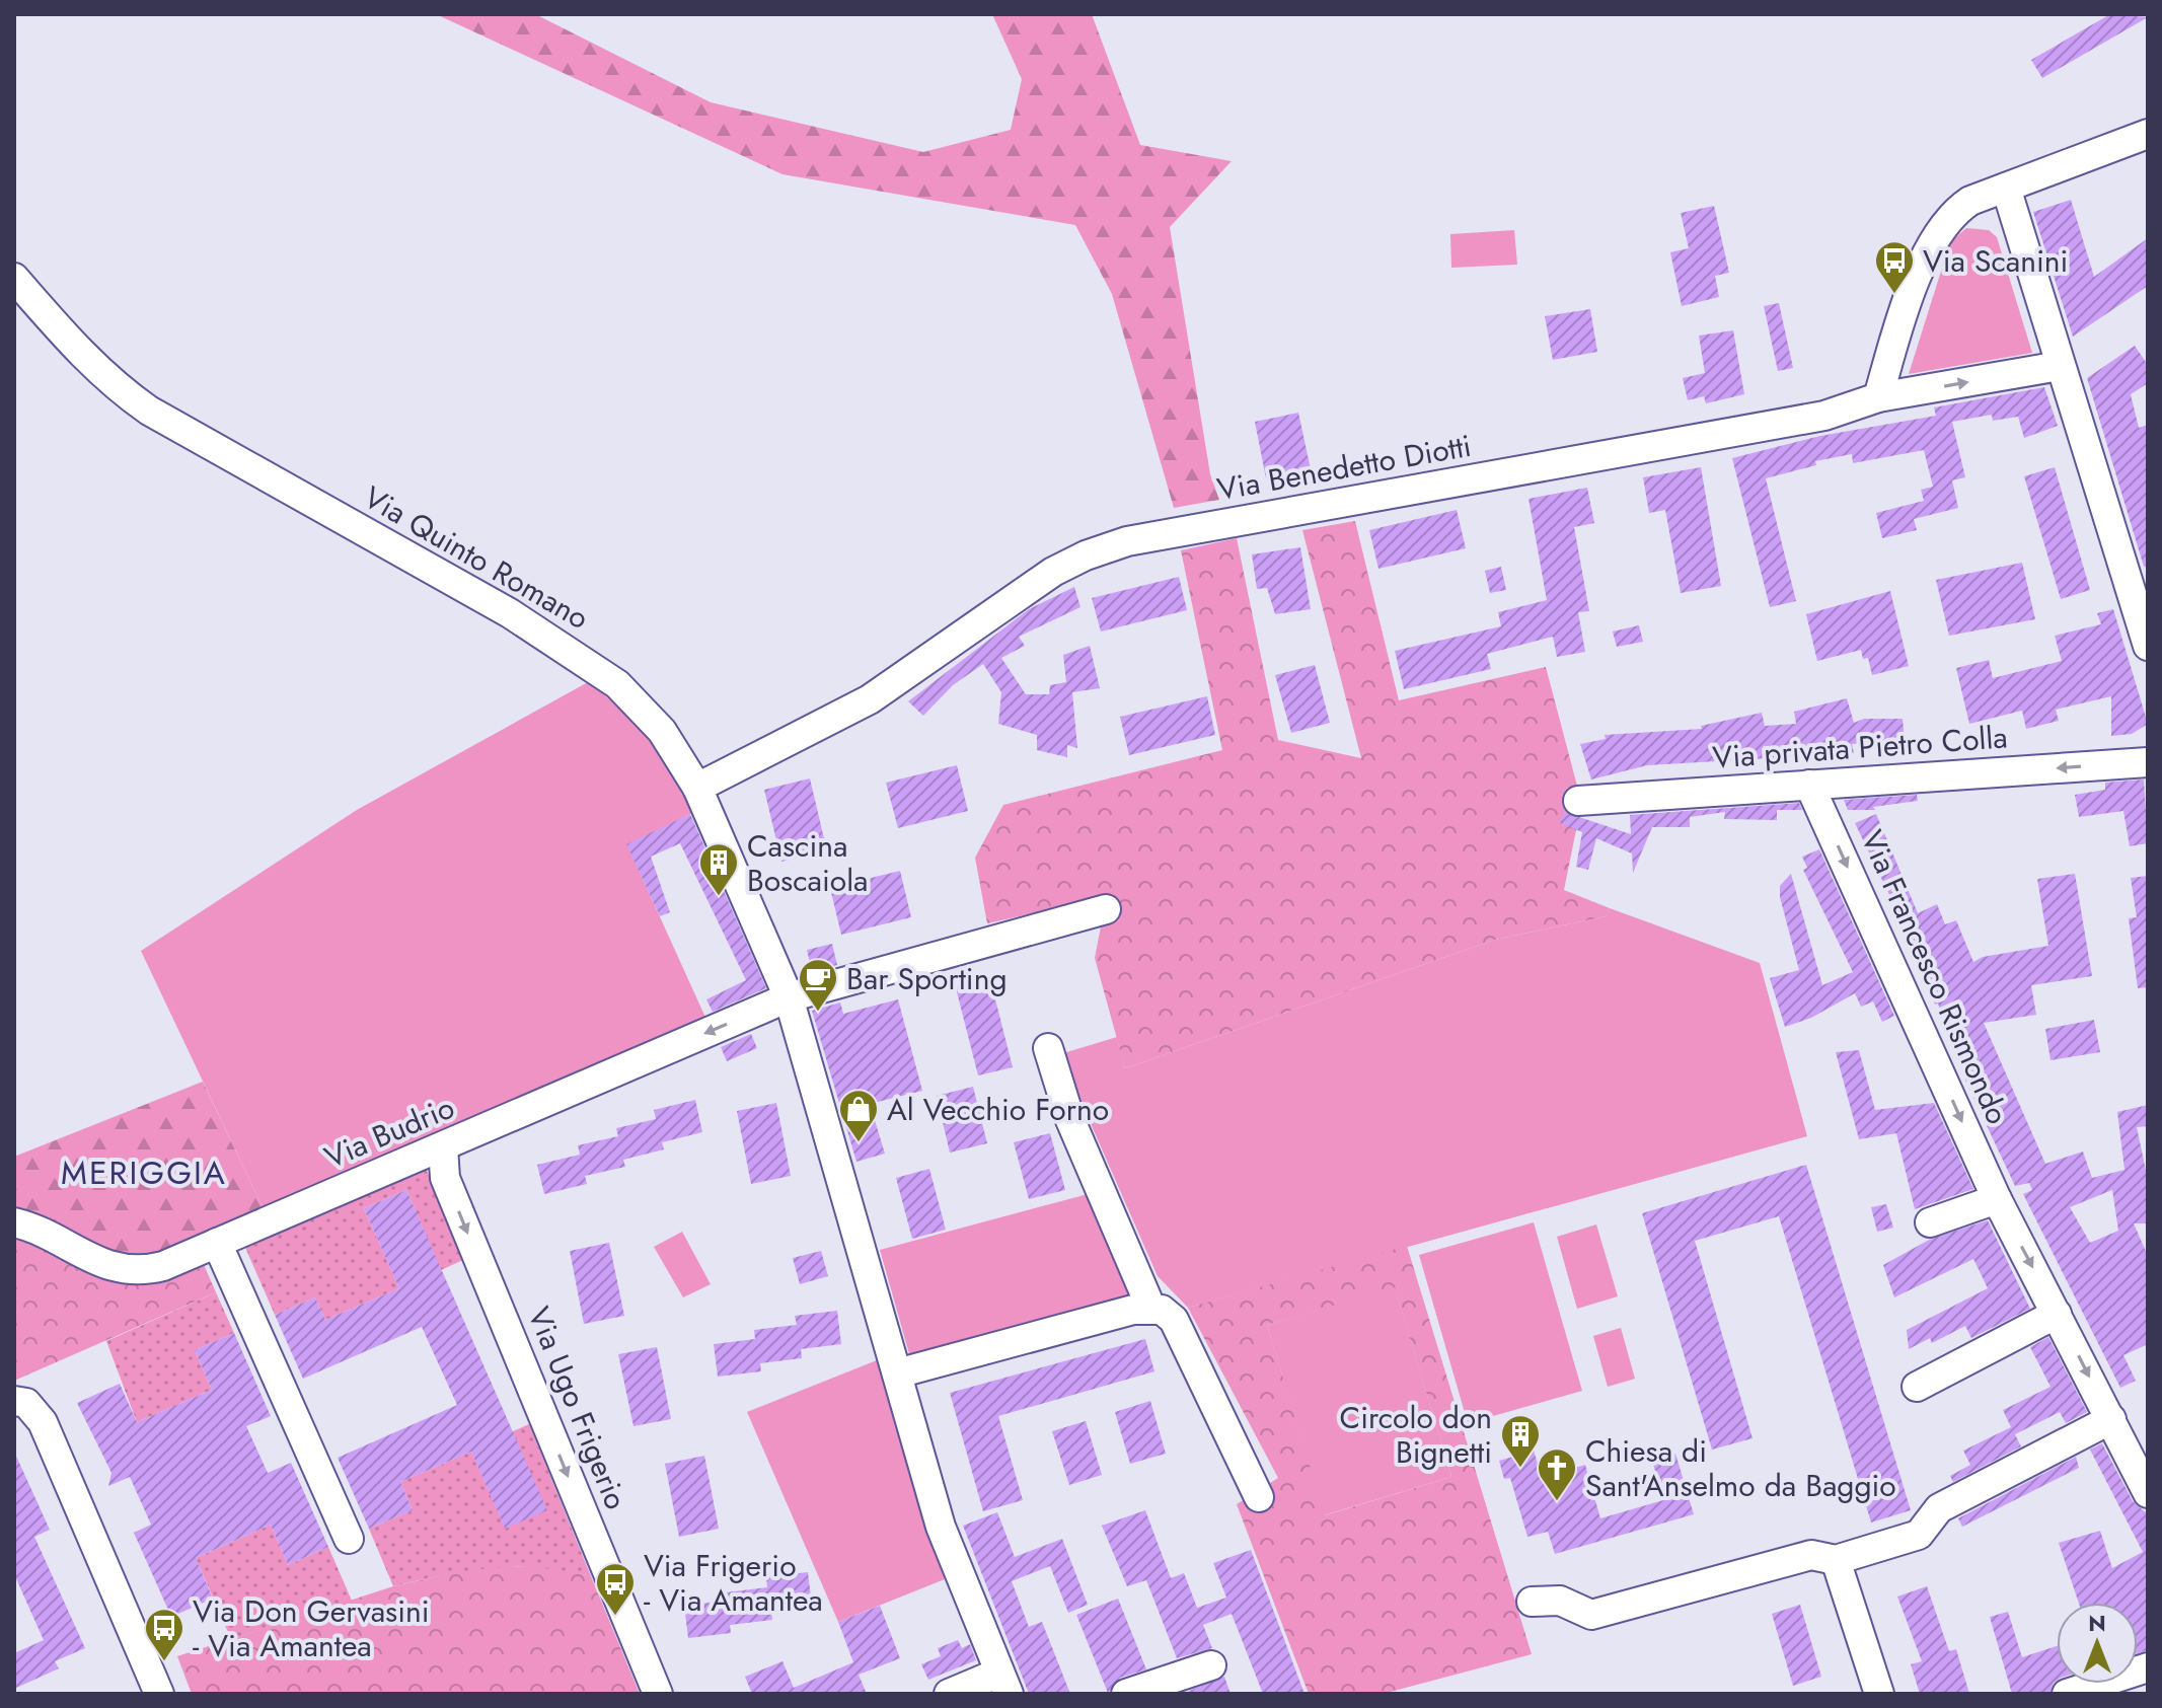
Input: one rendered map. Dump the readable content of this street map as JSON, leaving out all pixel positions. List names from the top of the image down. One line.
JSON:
{"streets":{"street":["Via Benedetto Diotti","Via Quinto Romano","Via privata Pietro Colla","Via Francesco Rismondo","Via Budrio","Via Ugo Frigerio"]},"crossings":[["Via Benedetto Diotti","Via Quinto Romano"],["Via Quinto Romano","Via Budrio"],["Via privata Pietro Colla","Via Francesco Rismondo"],["Via Budrio","Via Ugo Frigerio"]],"one_way":["Via privata Pietro Colla","Via Francesco Rismondo","Via Budrio"],"districts":["MERIGGIA"],"places":{"bus stop":["Via Scanini","Via Frigerio - Via Amantea","Via Don Gervasini - Via Amantea"],"building":["Cascina Boscaiola","Circolo don Bignetti"],"cafe":["Bar Sporting"],"shop":["Al Vecchio Forno"],"church":["Chiesa di Sant'Anselmo da Baggio"]},"north":"top"}
